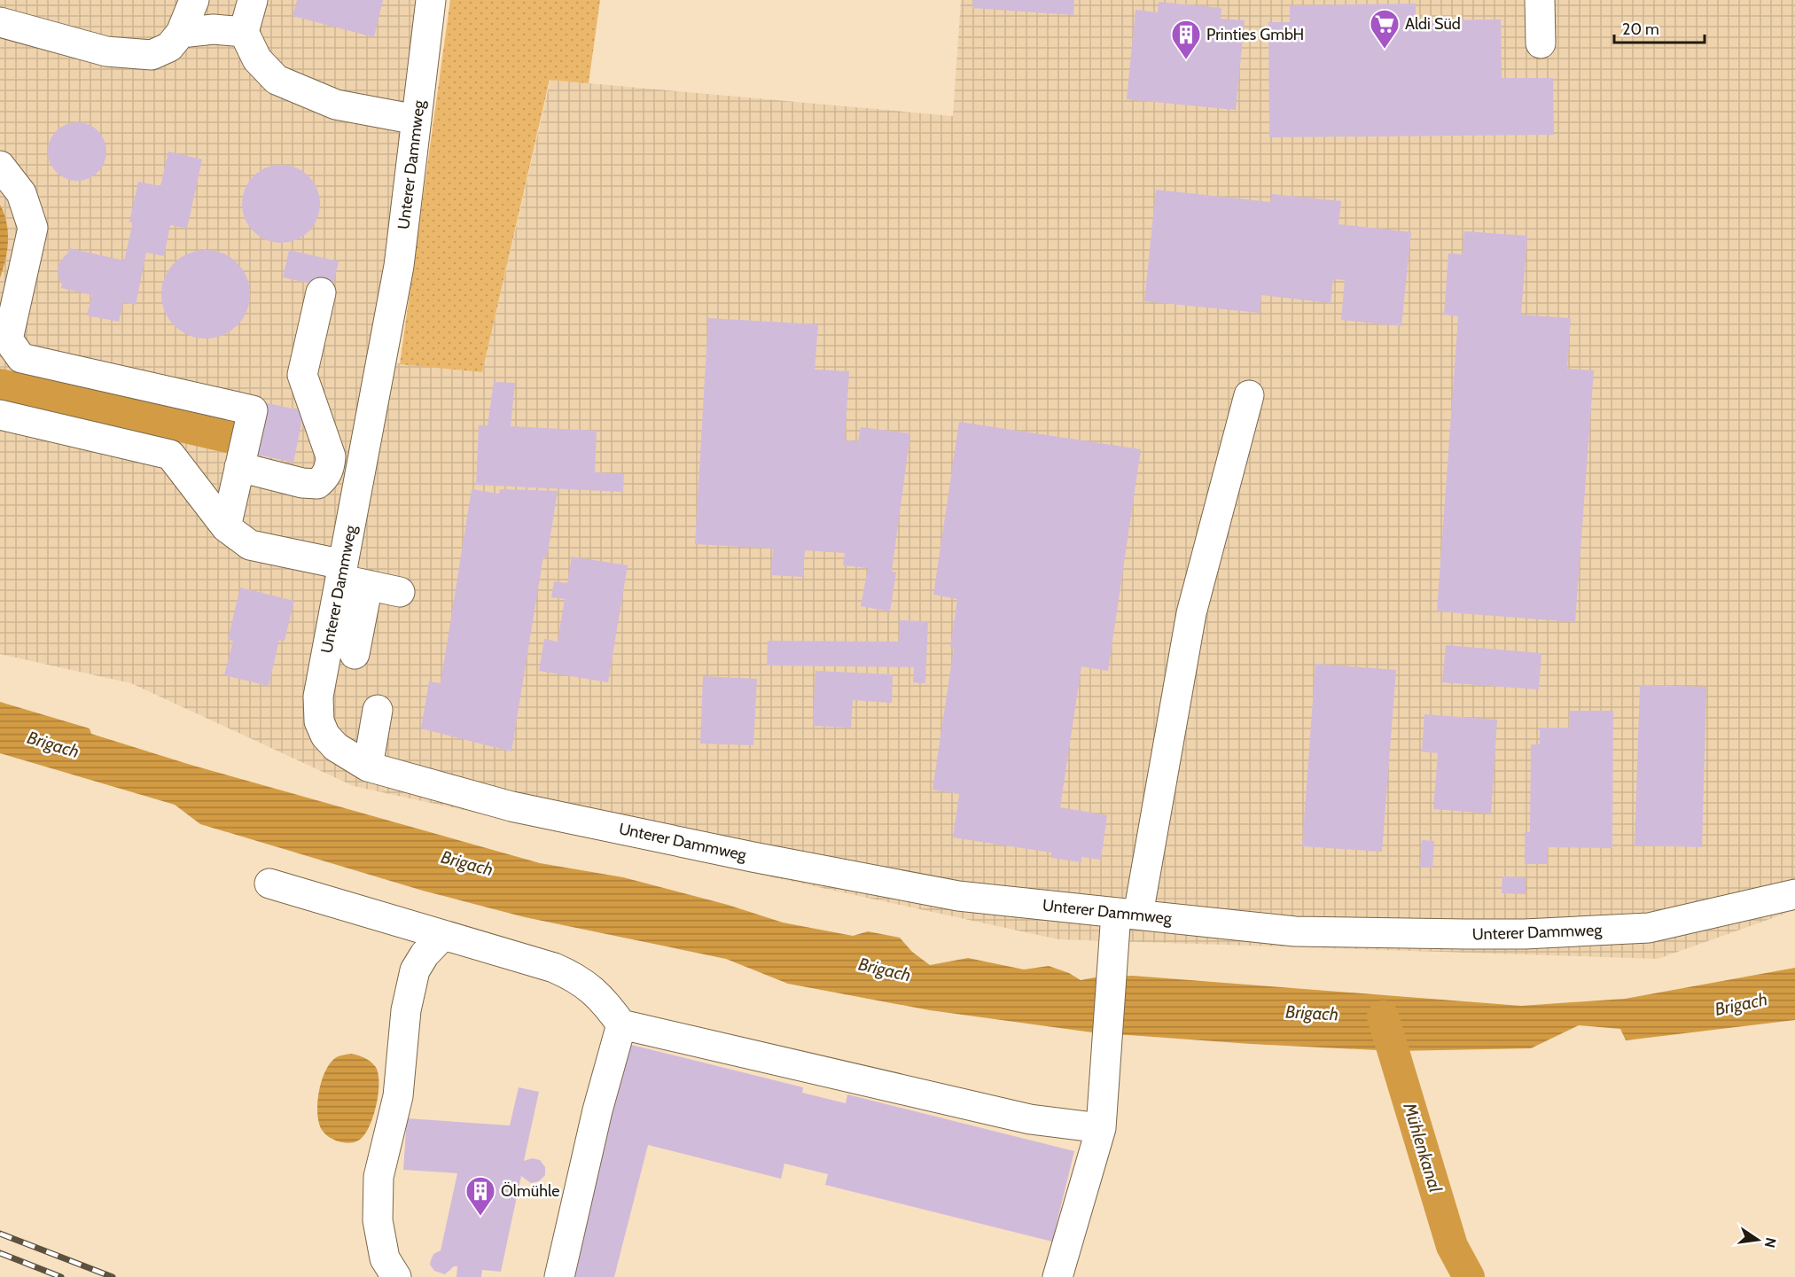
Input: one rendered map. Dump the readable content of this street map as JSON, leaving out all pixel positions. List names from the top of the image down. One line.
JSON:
{"streets":{"street":["Unterer Dammweg"]},"water":["Brigach","Mühlenkanal"],"places":{"supermarket":["Aldi Süd"],"building":["Printies GmbH","Ölmühle"]},"scale_bar":"20 m","north":"right"}
